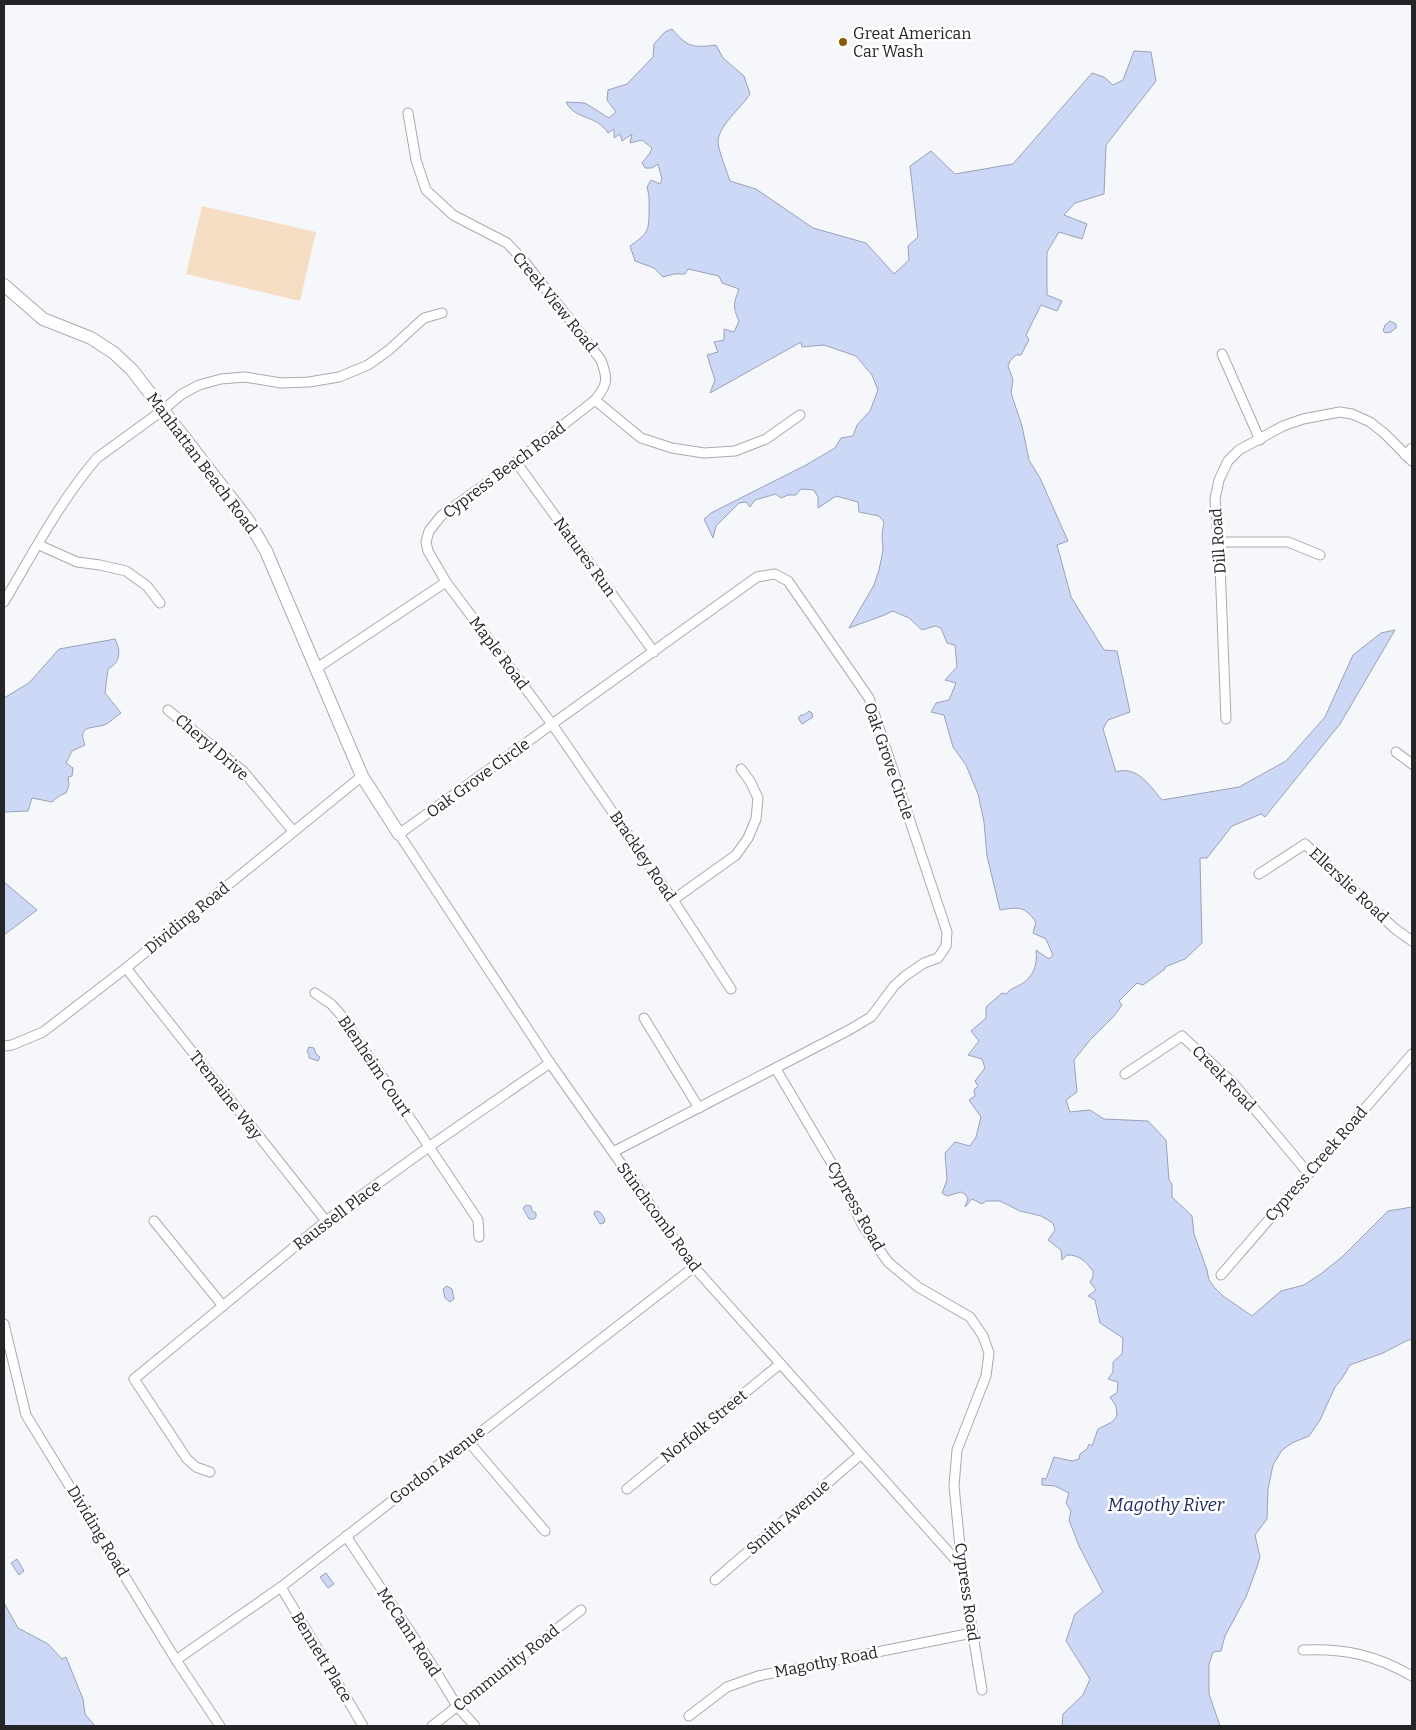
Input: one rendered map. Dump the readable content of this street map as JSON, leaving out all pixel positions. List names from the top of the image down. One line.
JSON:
{"streets":{"street":["Creek View Road","Manhattan Beach Road","Cypress Beach Road","Dill Road","Natures Run","Maple Road","Cheryl Drive","Oak Grove Circle","Brackley Road","Ellerslie Road","Dividing Road","Blenheim Court","Creek Road","Tremaine Way","Cypress Creek Road","Cypress Road","Raussell Place","Stinchcomb Road","Norfolk Street","Gordon Avenue","Smith Avenue","McCann Road","Bennett Place","Magothy Road","Community Road"]},"crossings":[["Creek View Road","Cypress Beach Road"],["Manhattan Beach Road","Oak Grove Circle"],["Manhattan Beach Road","Dividing Road"],["Manhattan Beach Road","Stinchcomb Road"],["Cypress Beach Road","Natures Run"],["Cypress Beach Road","Maple Road"],["Natures Run","Oak Grove Circle"],["Maple Road","Oak Grove Circle"],["Maple Road","Brackley Road"],["Cheryl Drive","Dividing Road"],["Oak Grove Circle","Brackley Road"],["Oak Grove Circle","Cypress Road"],["Oak Grove Circle","Stinchcomb Road"],["Dividing Road","Tremaine Way"],["Dividing Road","Gordon Avenue"],["Blenheim Court","Raussell Place"],["Creek Road","Cypress Creek Road"],["Tremaine Way","Raussell Place"],["Cypress Road","Stinchcomb Road"],["Cypress Road","Magothy Road"],["Raussell Place","Stinchcomb Road"],["Stinchcomb Road","Norfolk Street"],["Stinchcomb Road","Gordon Avenue"],["Stinchcomb Road","Smith Avenue"],["Gordon Avenue","McCann Road"],["Gordon Avenue","Bennett Place"],["McCann Road","Community Road"]],"water":["Magothy River"],"places":["Great American Car Wash"]}
